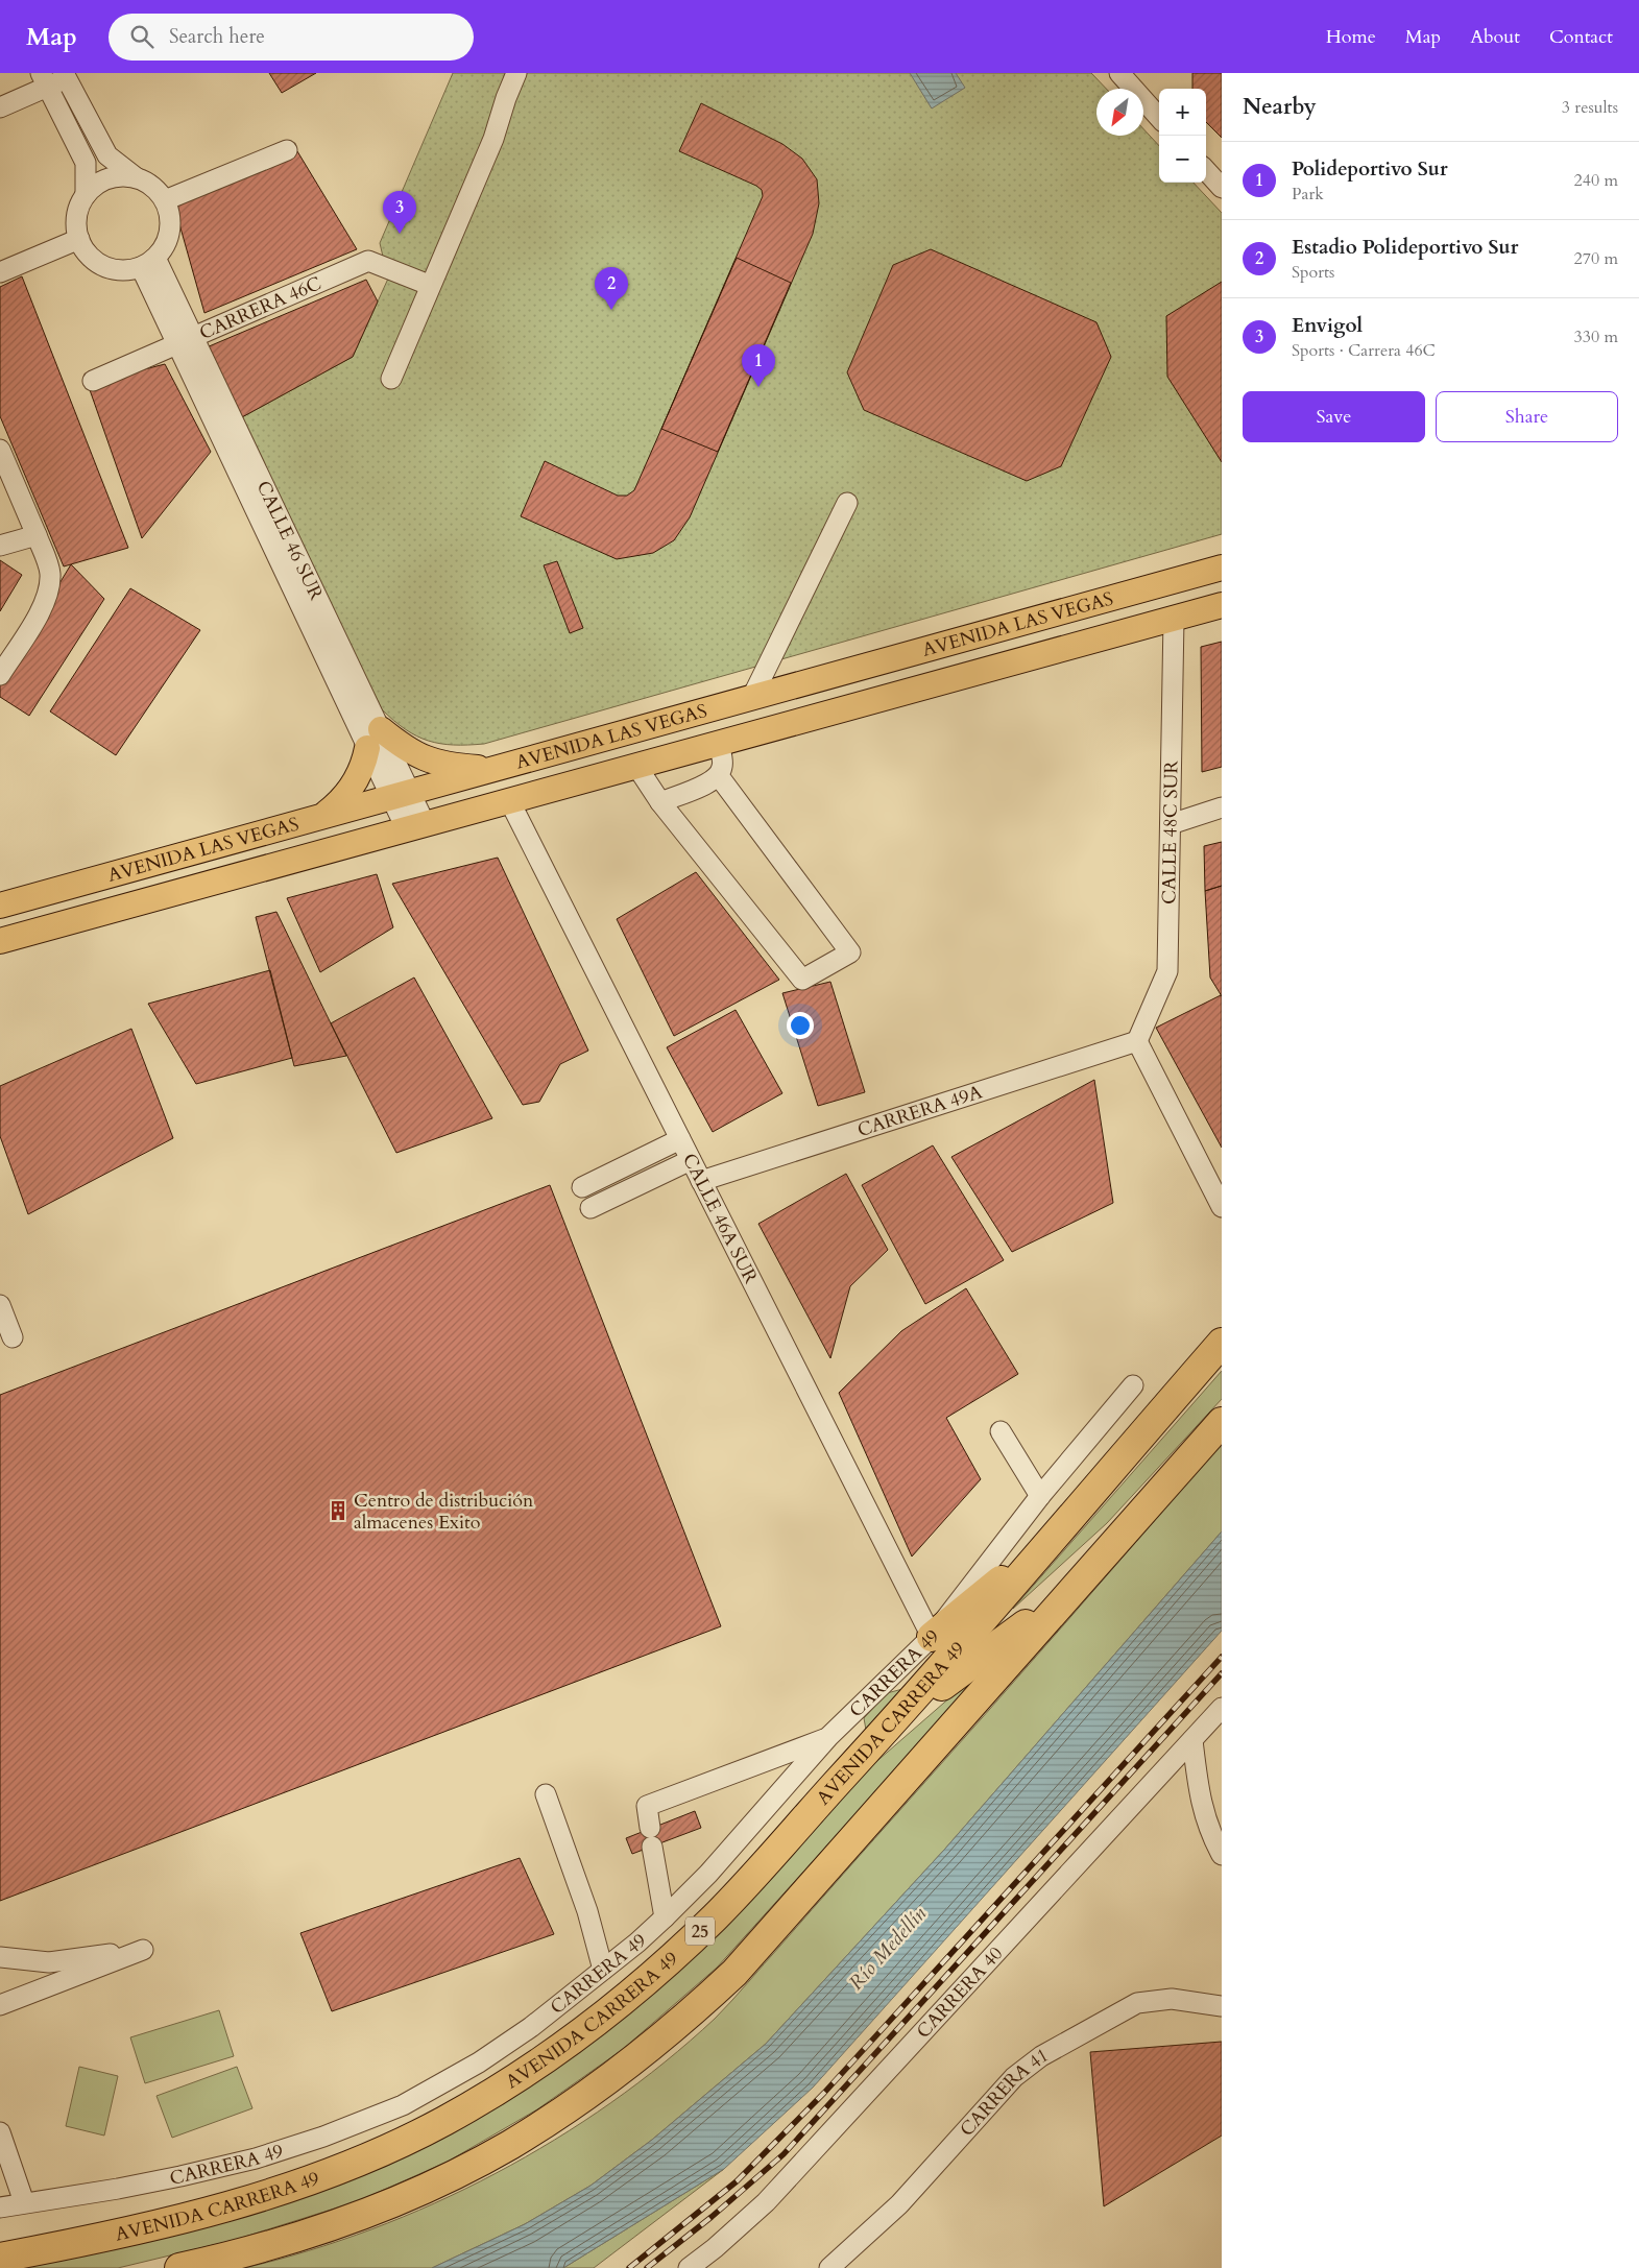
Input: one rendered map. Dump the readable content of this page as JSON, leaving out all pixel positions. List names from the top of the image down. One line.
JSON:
{"streets":{"highway":["AVENIDA CARRERA 49","25"],"main road":["AVENIDA LAS VEGAS"],"street":["CARRERA 46C","CALLE 46 SUR","CALLE 48C SUR","CARRERA 49A","CALLE 46A SUR","CARRERA 49","CARRERA 40","CARRERA 41"]},"crossings":[["CARRERA 46C","CALLE 46 SUR"],["CALLE 46 SUR","AVENIDA LAS VEGAS"],["AVENIDA LAS VEGAS","CALLE 48C SUR"],["AVENIDA LAS VEGAS","CALLE 46A SUR"],["CALLE 48C SUR","CARRERA 49A"],["CARRERA 49A","CALLE 46A SUR"],["CALLE 46A SUR","CARRERA 49"]],"water":["Río Medellín"],"places":{"building":["Centro de distribución almacenes Exito"]},"north":"bottom left","page":{"header":"Map","search":"Search here","nav":["Home","Map","About","Contact"],"heading":["Nearby","3 results"],"map_buttons":["+","−"],"list":[{"mark":"1","name":"Polideportivo Sur","note":"Park","value":"240 m"},{"mark":"2","name":"Estadio Polideportivo Sur","note":"Sports","value":"270 m"},{"mark":"3","name":"Envigol","note":"Sports · Carrera 46C","value":"330 m"}],"pins":["3","2","1"],"buttons":["Save","Share"]}}
